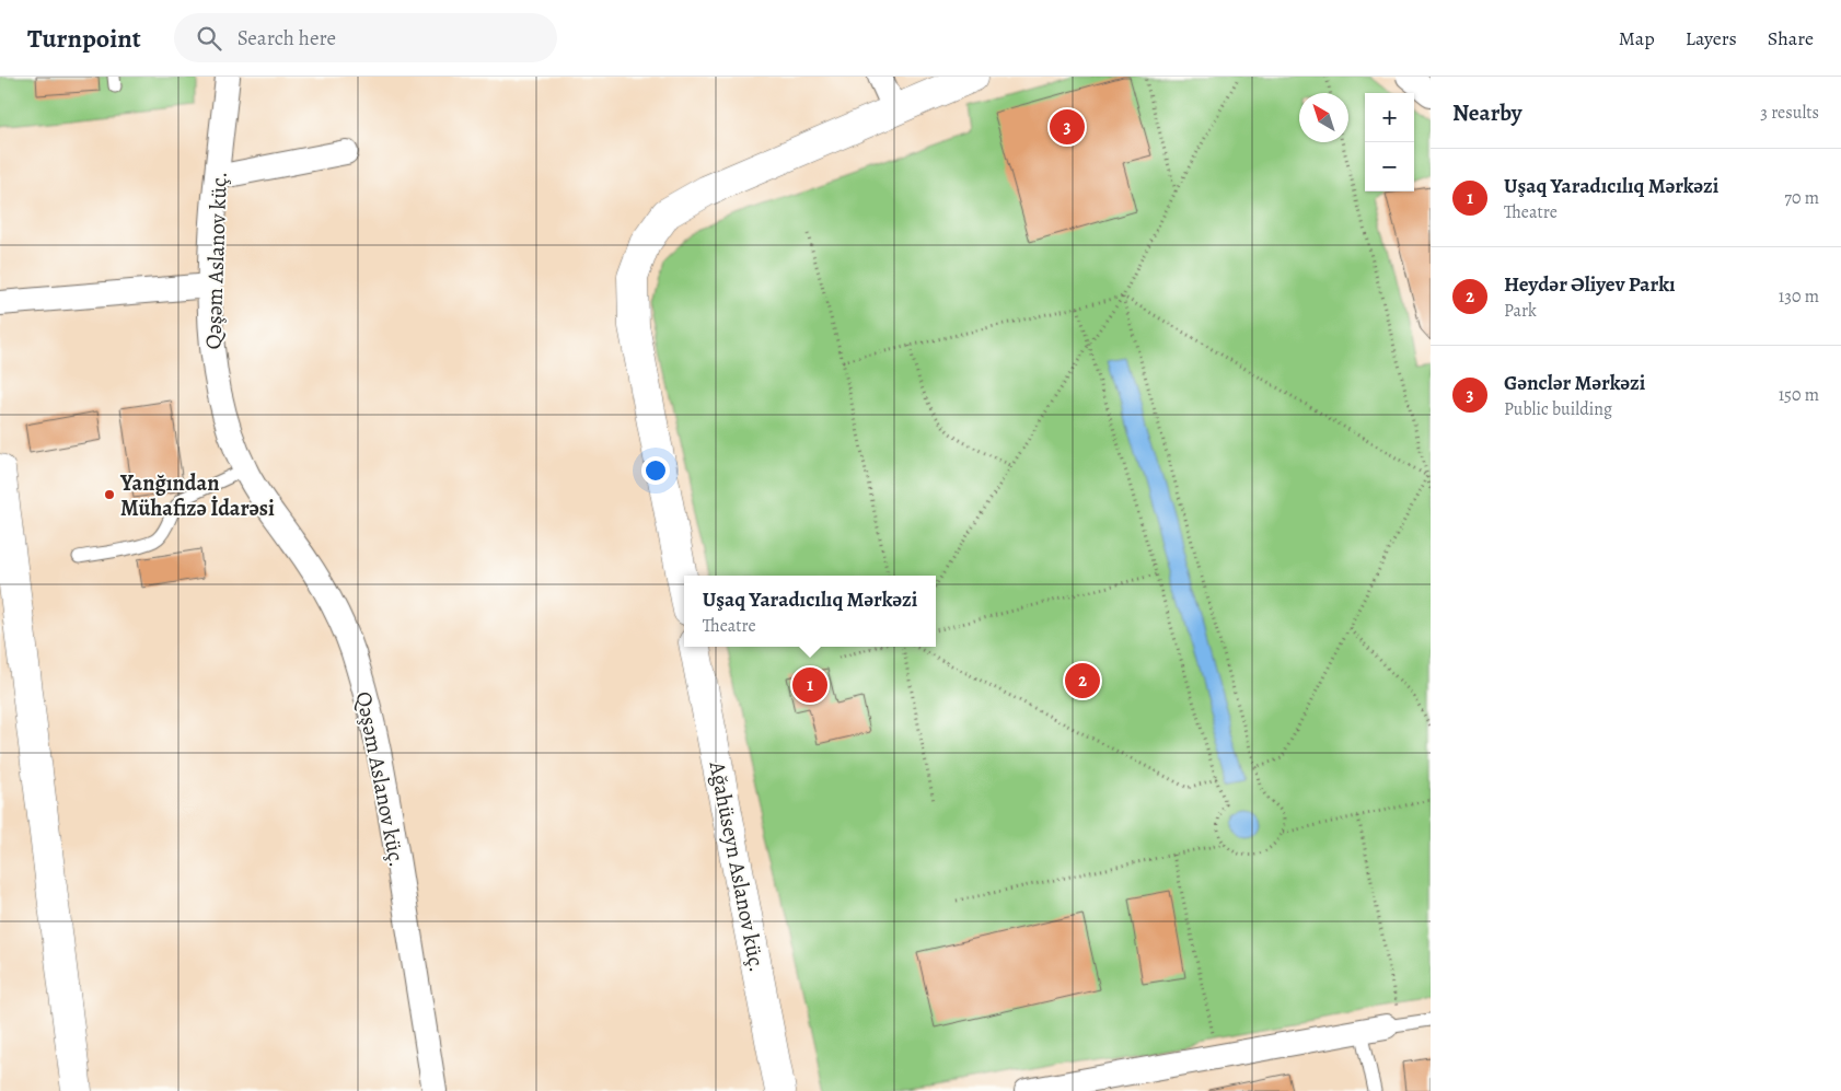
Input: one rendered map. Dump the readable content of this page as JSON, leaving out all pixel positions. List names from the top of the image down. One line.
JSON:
{"streets":{"street":["Qəşəm Aslanov küç.","Ağahüseyn Aslanov küç."]},"places":["Yanğından Mühafizə İdarəsi"],"north":"top left","page":{"header":"Turnpoint","search":"Search here","nav":["Map","Layers","Share"],"heading":["Nearby","3 results"],"map_buttons":["+","−"],"pins":["3","2","1"],"list":[{"mark":"1","name":"Uşaq Yaradıcılıq Mərkəzi","note":"Theatre","value":"70 m"},{"mark":"2","name":"Heydər Əliyev Parkı","note":"Park","value":"130 m"},{"mark":"3","name":"Gənclər Mərkəzi","note":"Public building","value":"150 m"}],"popup":["Uşaq Yaradıcılıq Mərkəzi","Theatre"]}}
